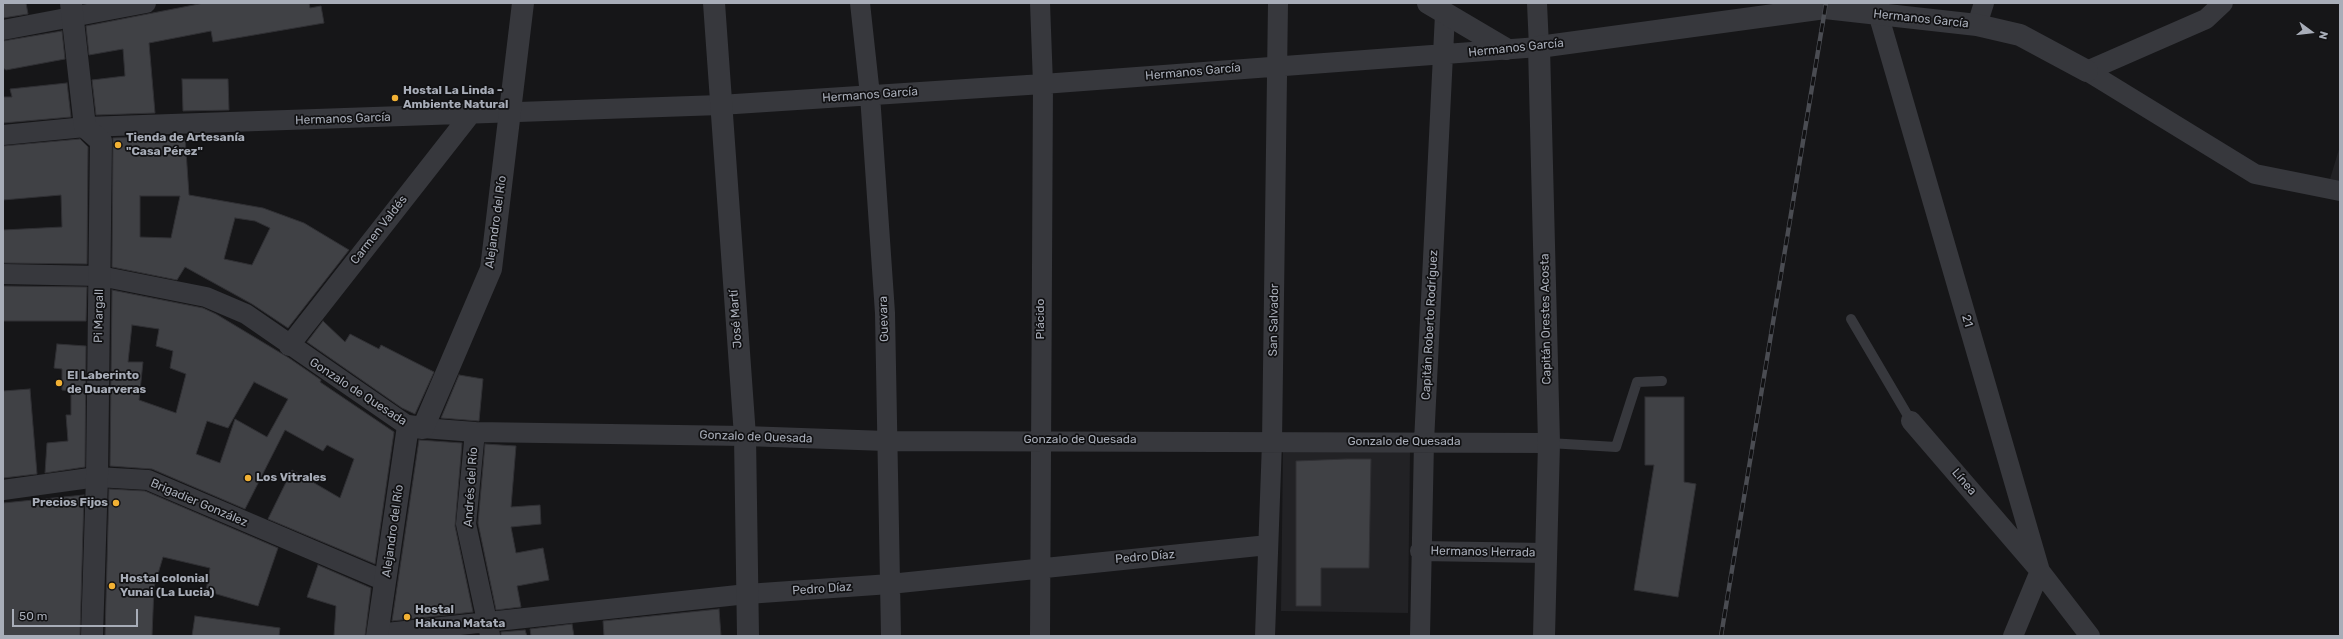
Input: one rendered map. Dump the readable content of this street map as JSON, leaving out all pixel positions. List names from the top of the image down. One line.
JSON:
{"streets":{"street":["Hermanos García","Alejandro del Río","Carmen Valdés","Pi Margall","José Martí","Guevara","Plácido","Capitán Orestes Acosta","San Salvador","21","Capitán Roberto Rodríguez","Gonzalo de Quesada","Línea","Andrés del Río","Brigadier González","Hermanos Herrada","Pedro Díaz"]},"crossings":[["Hermanos García","Alejandro del Río"],["Hermanos García","Carmen Valdés"],["Hermanos García","Pi Margall"],["Hermanos García","José Martí"],["Hermanos García","Guevara"],["Hermanos García","Plácido"],["Hermanos García","Capitán Orestes Acosta"],["Hermanos García","San Salvador"],["Hermanos García","21"],["Hermanos García","Capitán Roberto Rodríguez"],["Alejandro del Río","Gonzalo de Quesada"],["Alejandro del Río","Brigadier González"],["Alejandro del Río","Pedro Díaz"],["Carmen Valdés","Gonzalo de Quesada"],["Pi Margall","Gonzalo de Quesada"],["Pi Margall","Brigadier González"],["José Martí","Gonzalo de Quesada"],["José Martí","Pedro Díaz"],["Guevara","Gonzalo de Quesada"],["Guevara","Pedro Díaz"],["Plácido","Gonzalo de Quesada"],["Plácido","Pedro Díaz"],["Capitán Orestes Acosta","Gonzalo de Quesada"],["Capitán Orestes Acosta","Hermanos Herrada"],["San Salvador","Gonzalo de Quesada"],["San Salvador","Pedro Díaz"],["21","Línea"],["Capitán Roberto Rodríguez","Gonzalo de Quesada"],["Capitán Roberto Rodríguez","Hermanos Herrada"],["Gonzalo de Quesada","Andrés del Río"],["Andrés del Río","Pedro Díaz"]],"places":["Hostal La Linda - Ambiente Natural","Tienda de Artesanía \"Casa Pérez\"","El Laberinto de Duarveras","Los Vitrales","Precios Fijos","Hostal colonial Yunai (La Lucia)","Hostal Hakuna Matata"],"scale_bar":"50 m","north":"right"}
